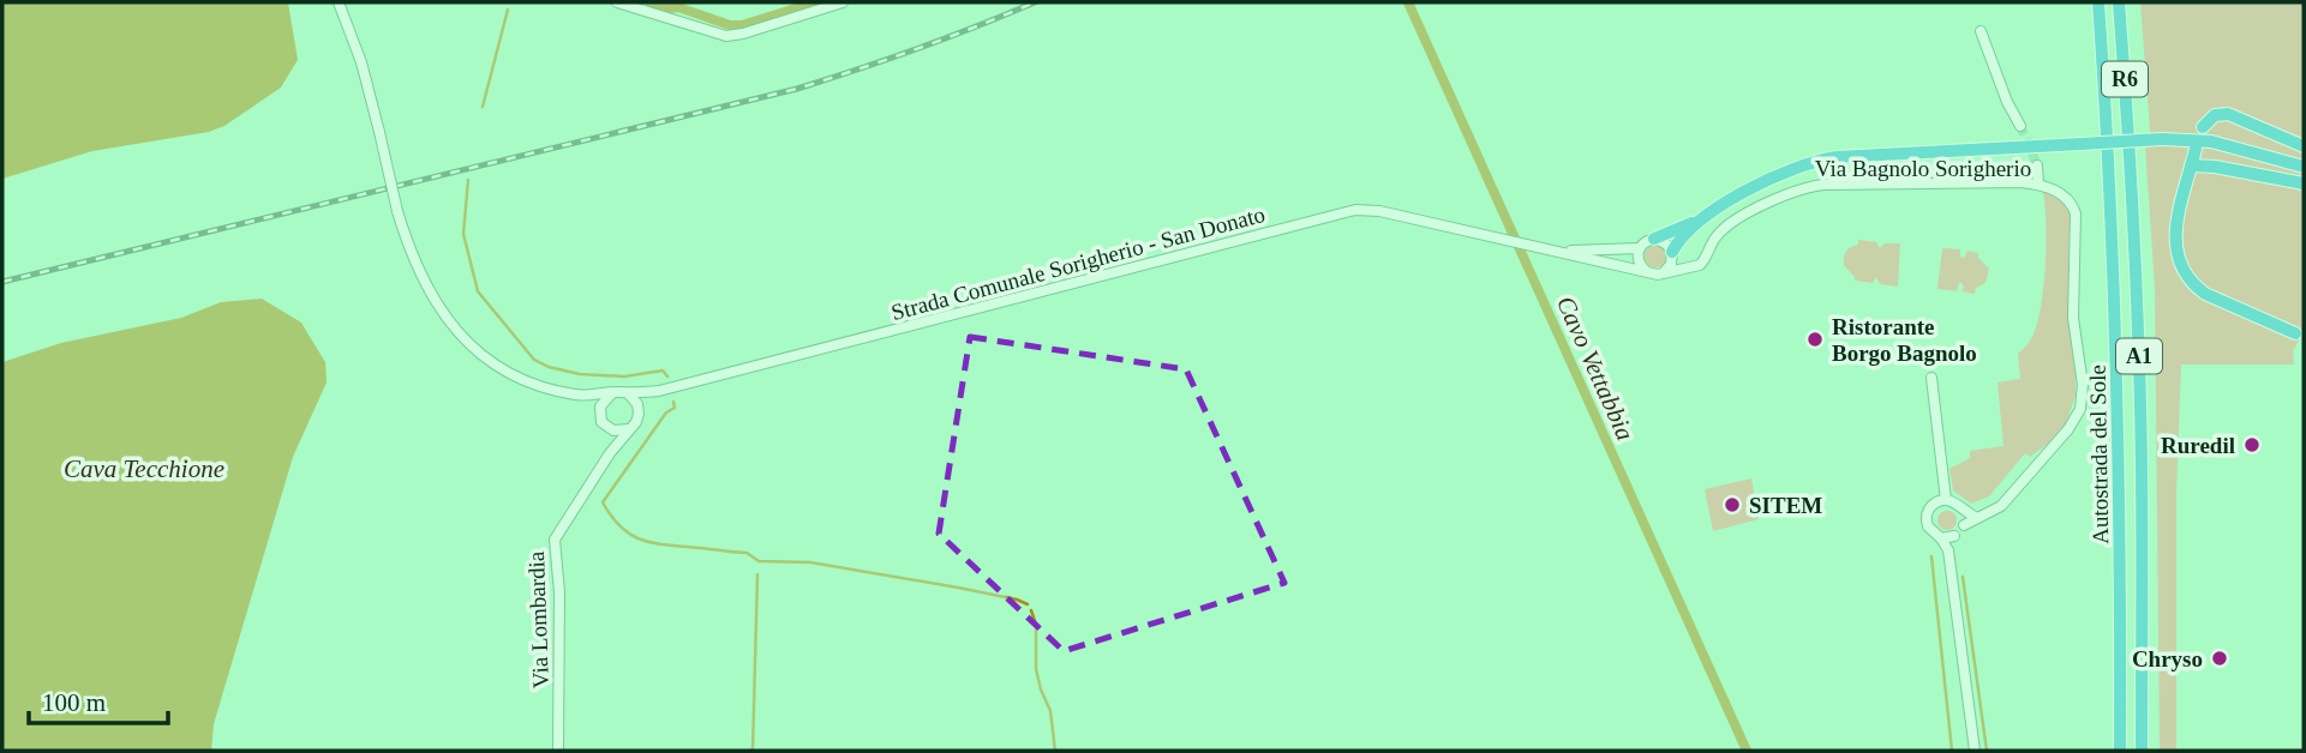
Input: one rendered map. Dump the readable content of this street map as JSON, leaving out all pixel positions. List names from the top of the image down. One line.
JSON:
{"streets":{"highway":["R6","A1","Autostrada del Sole"],"street":["Via Bagnolo Sorigherio","Strada Comunale Sorigherio - San Donato","Via Lombardia"]},"crossings":[["R6","Autostrada del Sole"],["Strada Comunale Sorigherio - San Donato","Via Lombardia"]],"water":["Cavo Vettabbia","Cava Tecchione"],"places":["Ristorante Borgo Bagnolo","Ruredil","SITEM","Chryso"],"scale_bar":"100 m"}
